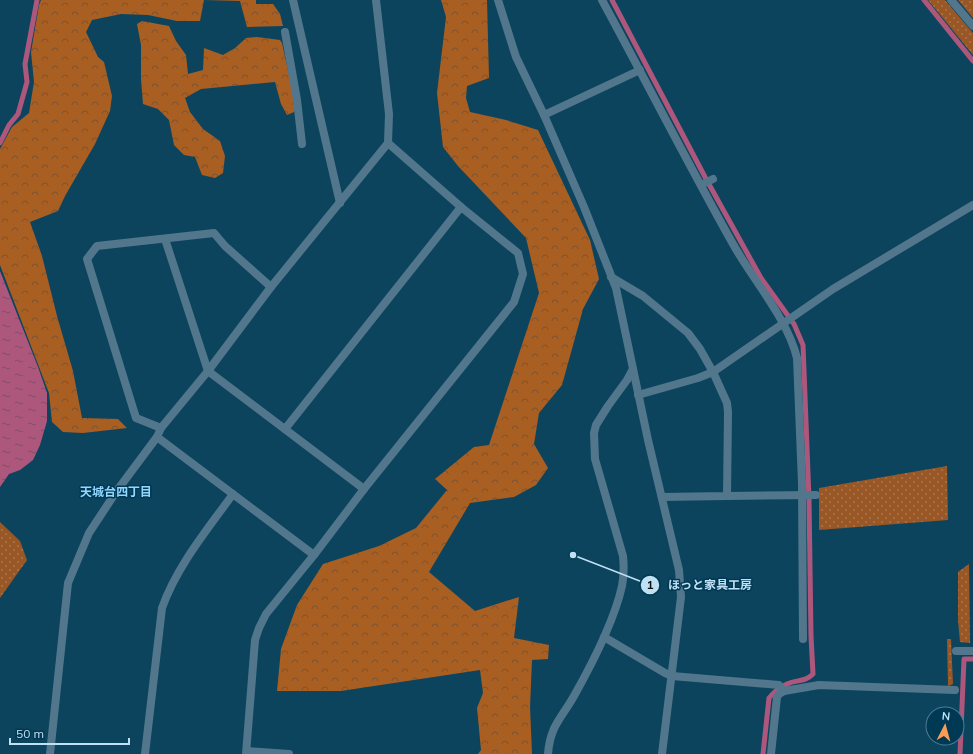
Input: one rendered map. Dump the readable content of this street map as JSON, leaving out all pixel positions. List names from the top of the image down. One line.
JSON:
{"districts":["天城台四丁目"],"places":["ほっと家具工房"],"scale_bar":"50 m","north":"top"}
